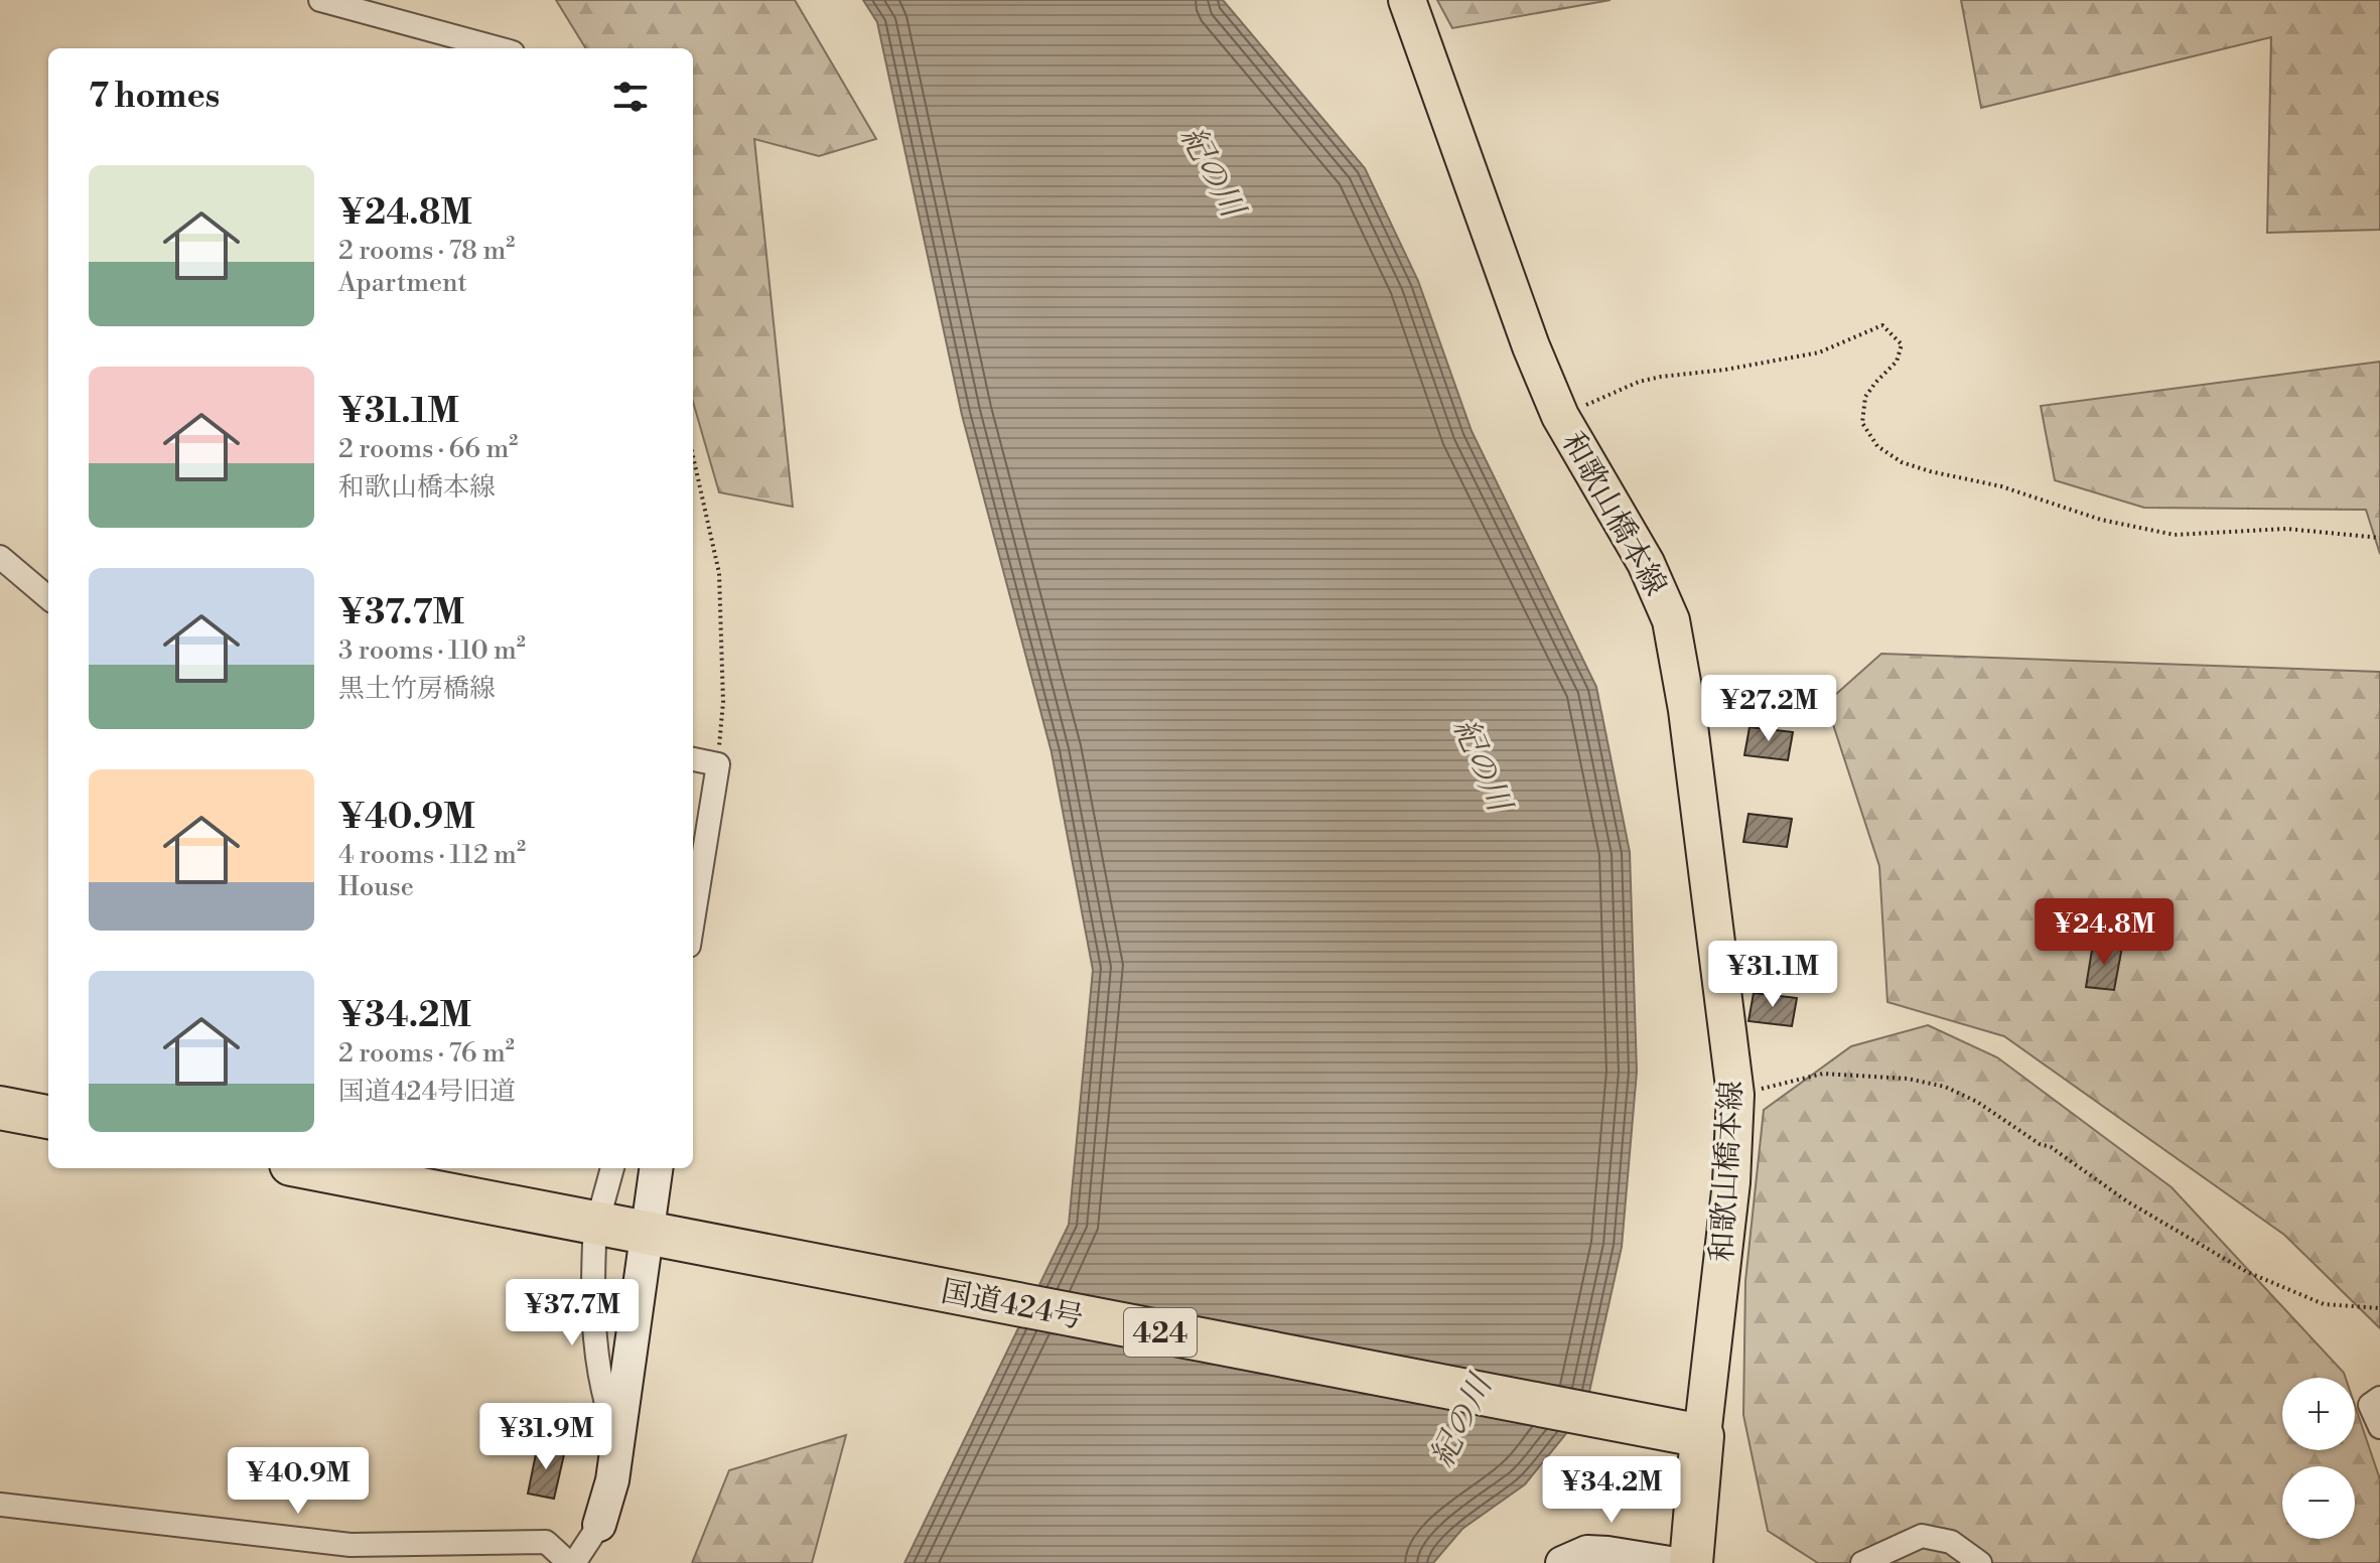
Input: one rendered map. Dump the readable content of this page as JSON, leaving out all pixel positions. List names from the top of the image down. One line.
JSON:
{"streets":{"highway":["国道424号","424"],"main road":["和歌山橋本線"]},"crossings":[["和歌山橋本線","国道424号"]],"water":["紀の川"],"page":{"heading":"7 homes","list":[{"name":"¥24.8M","note":"2 rooms · 78 m² · Apartment"},{"name":"¥31.1M","note":"2 rooms · 66 m² · 和歌山橋本線"},{"name":"¥37.7M","note":"3 rooms · 110 m² · 黒土竹房橋線"},{"name":"¥40.9M","note":"4 rooms · 112 m² · House"},{"name":"¥34.2M","note":"2 rooms · 76 m² · 国道424号旧道"}],"price":["¥27.2M","¥24.8M","¥31.1M","¥37.7M","¥31.9M","¥40.9M","¥34.2M"],"map_buttons":["+","−"]}}
